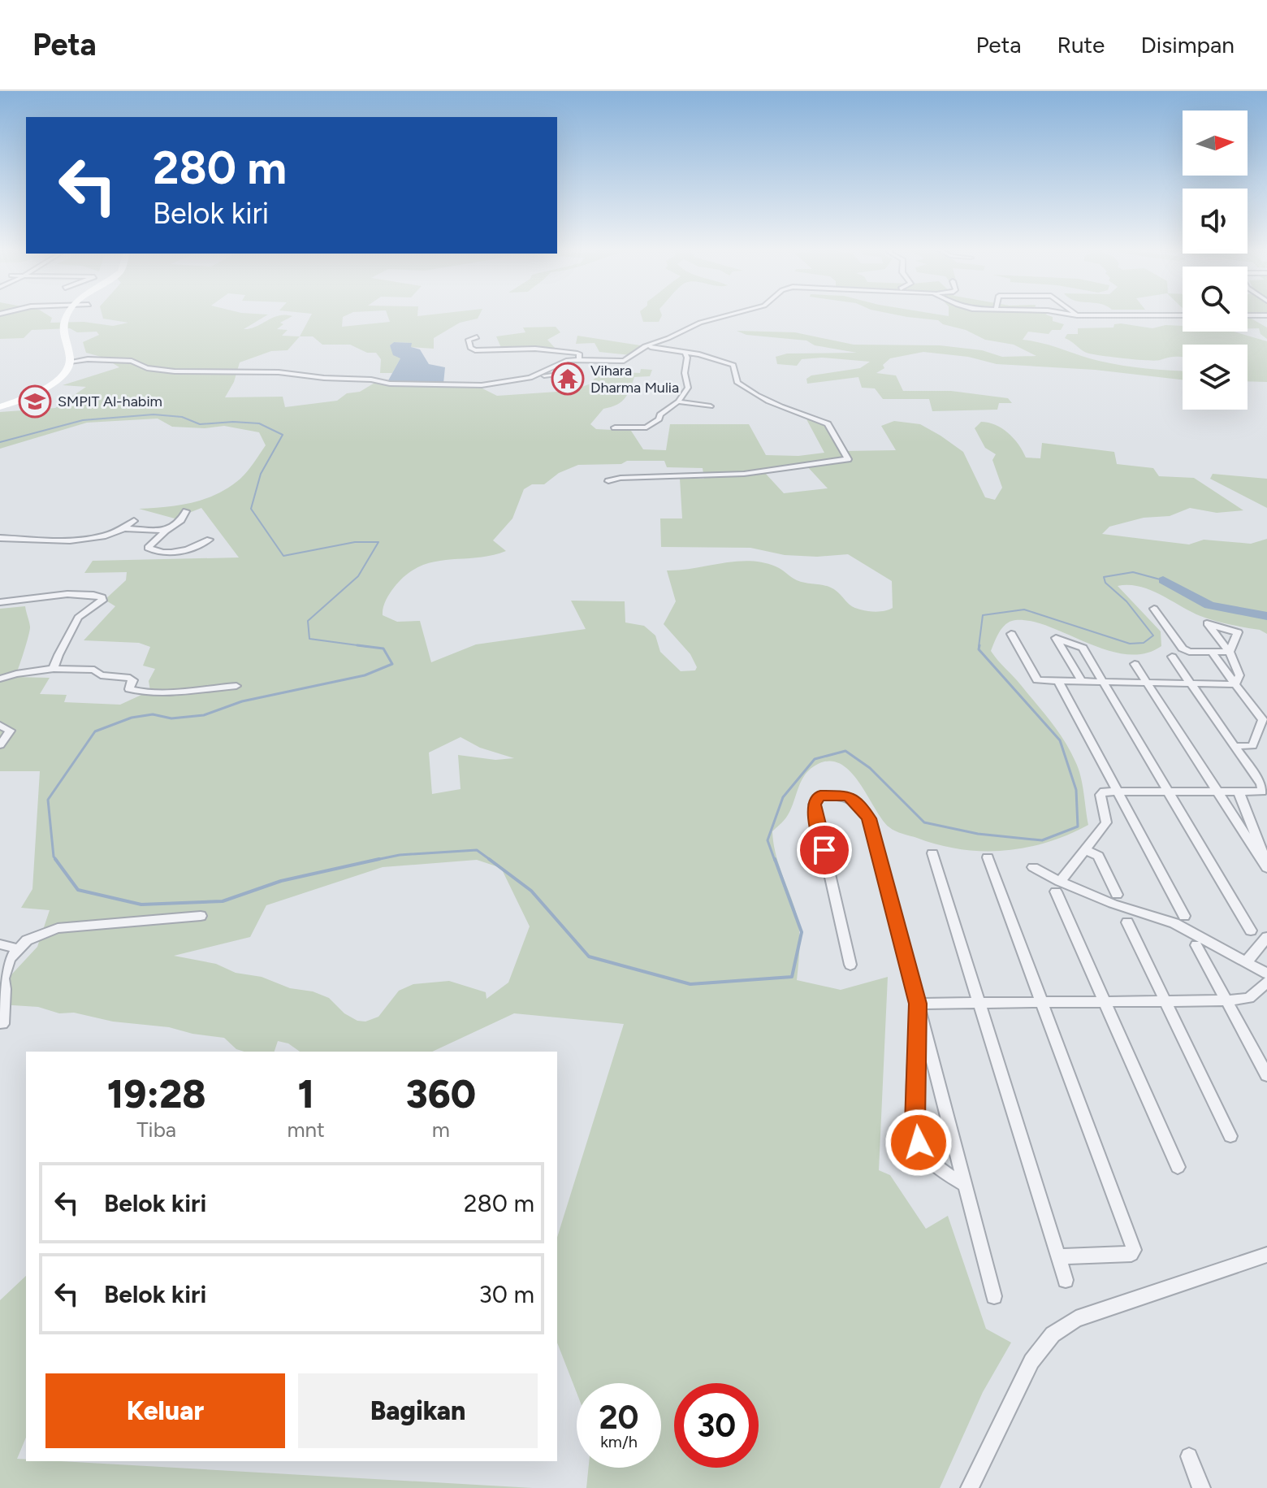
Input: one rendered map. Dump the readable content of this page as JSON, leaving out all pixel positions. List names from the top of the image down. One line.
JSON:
{"places":{"temple":["Vihara Dharma Mulia"],"school or university":["SMPIT Al-habim"]},"north":"right","page":{"header":"Peta","nav":["Peta","Rute","Disimpan"],"turn":["280 m","Belok kiri"],"eta":["19:28","Tiba","1","mnt","360","m"],"list":[{"name":"Belok kiri","value":"280 m"},{"name":"Belok kiri","value":"30 m"}],"buttons":["Keluar","Bagikan"],"speed":"20 km/h","limit":"30"}}
